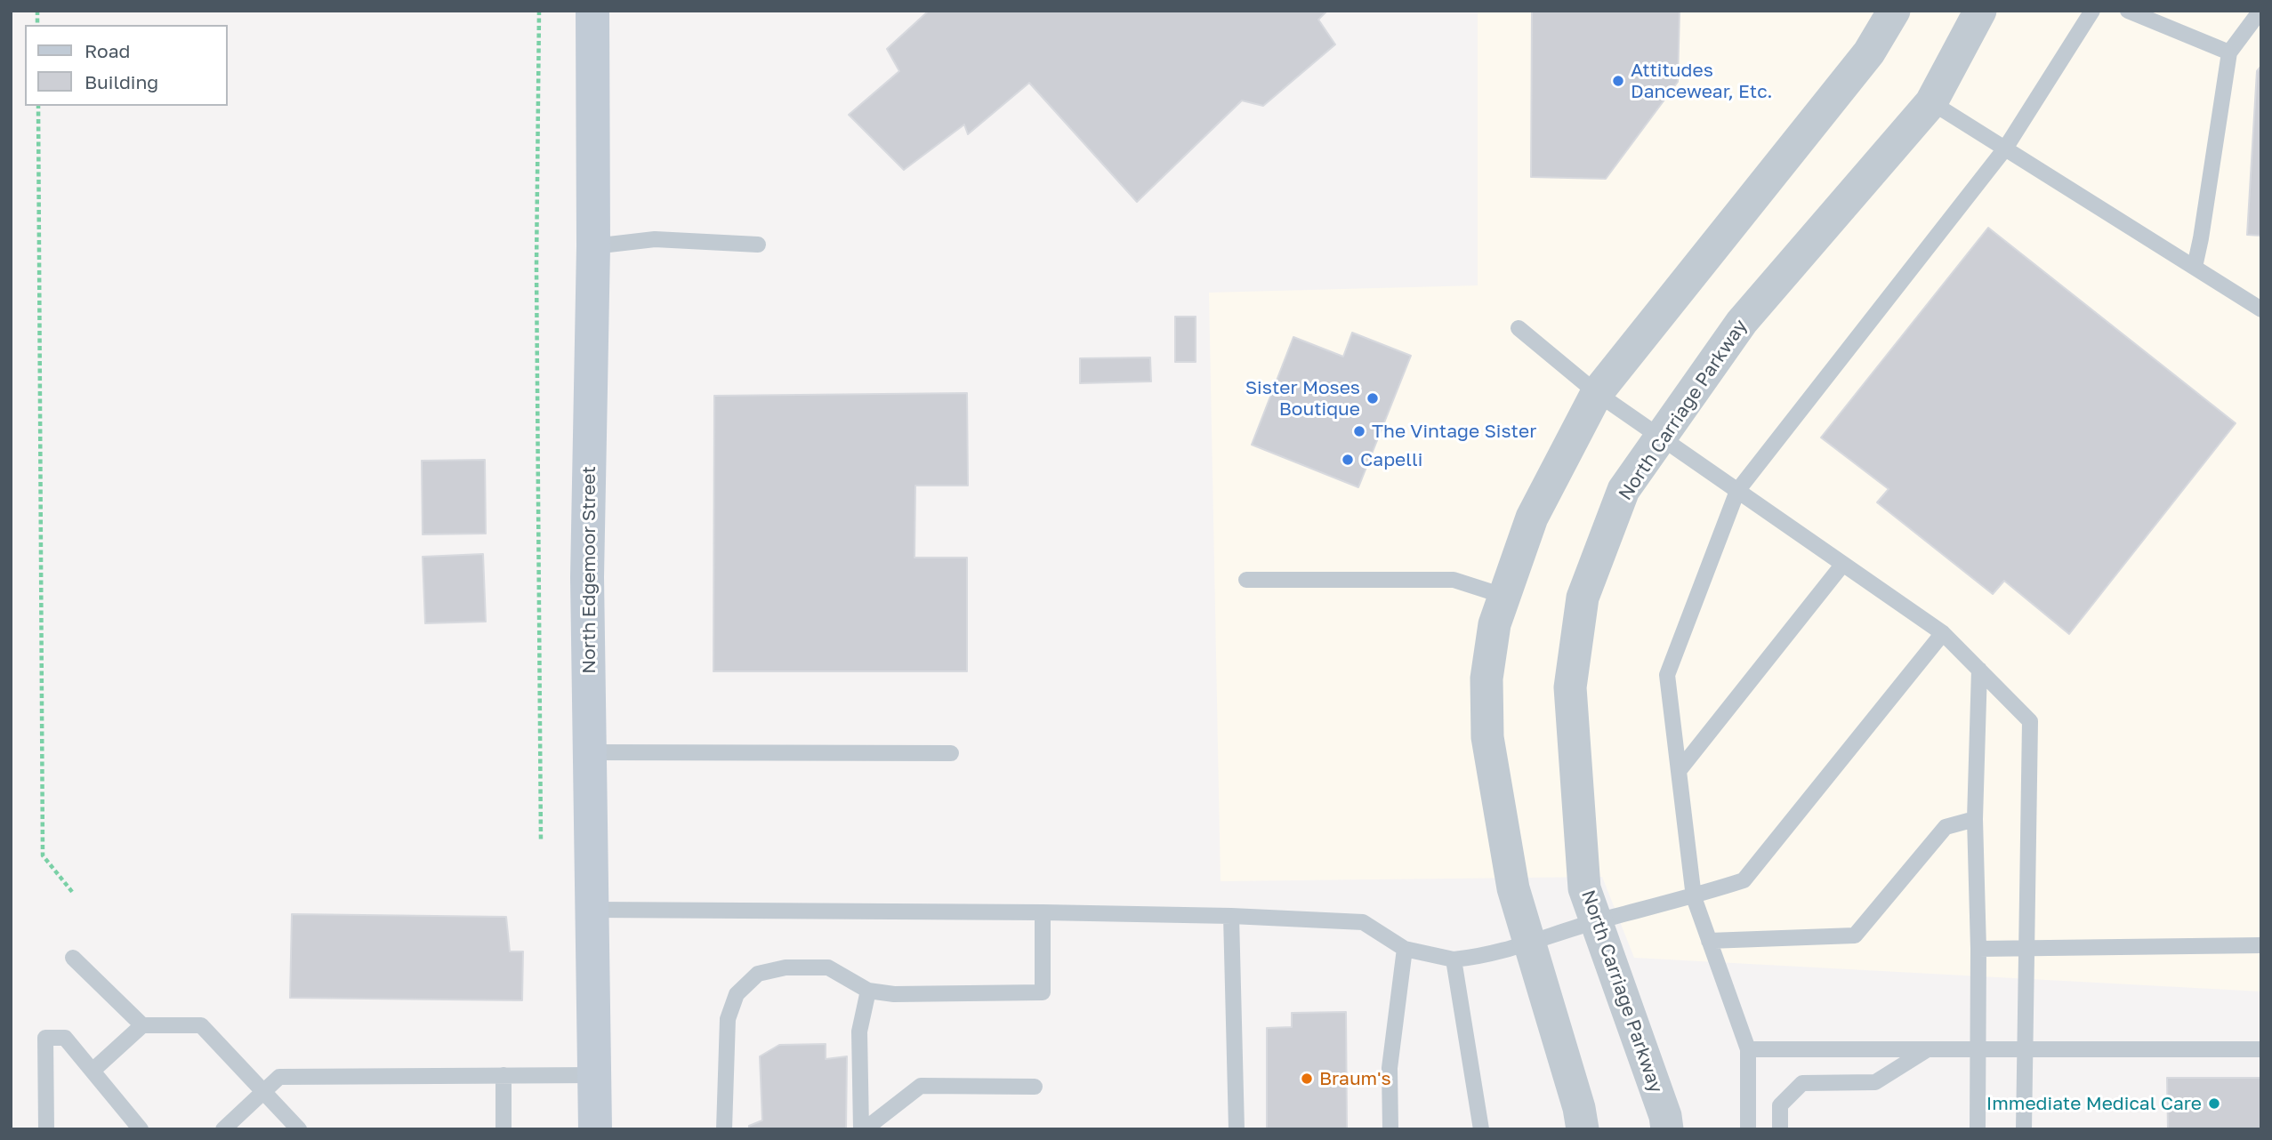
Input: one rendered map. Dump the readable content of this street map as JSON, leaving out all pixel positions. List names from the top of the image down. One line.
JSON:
{"streets":{"street":["North Carriage Parkway","North Edgemoor Street"]},"places":["Attitudes Dancewear, Etc.","Sister Moses Boutique","The Vintage Sister","Capelli","Braum's","Immediate Medical Care"],"legend":["Road","Building"]}
